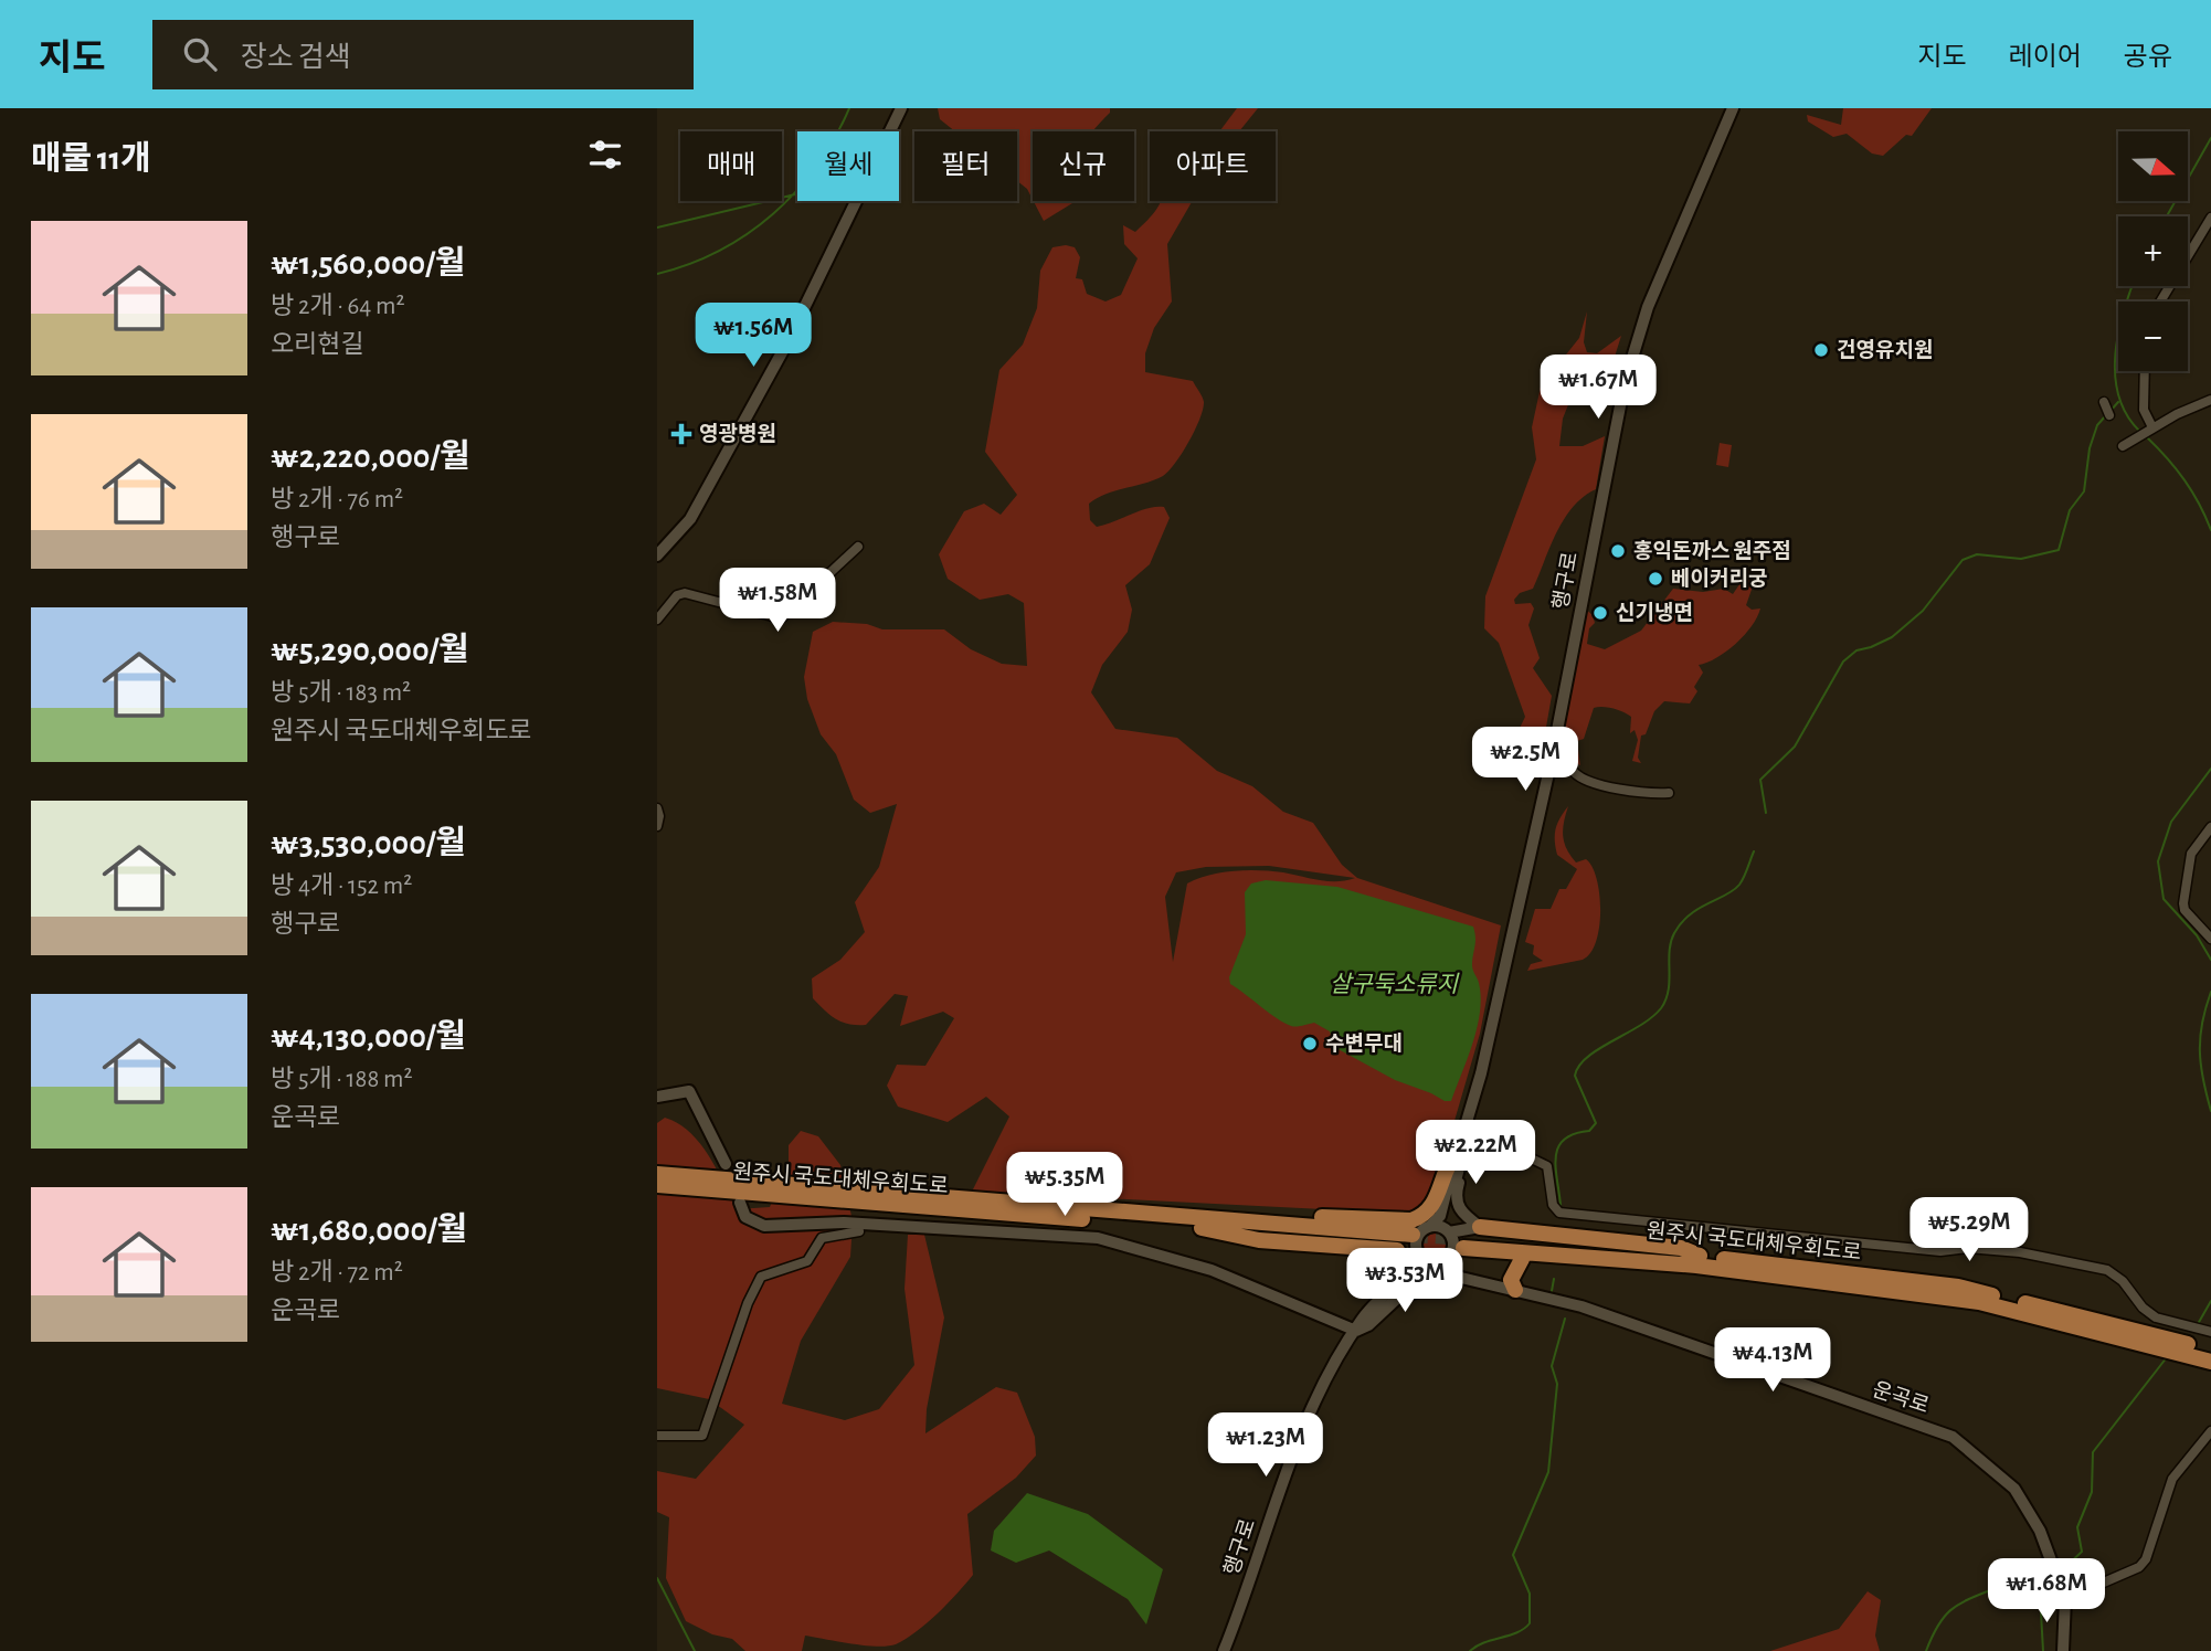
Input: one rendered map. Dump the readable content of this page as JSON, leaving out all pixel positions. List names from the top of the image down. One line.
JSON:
{"streets":{"highway":["원주시 국도대체우회도로"],"street":["행구로","운곡로"]},"water":["살구둑소류지"],"places":{"other":["건영유치원","홍익돈까스 원주점","베이커리궁","신기냉면","수변무대"],"health":["영광병원"]},"north":"right","page":{"header":"지도","search":"장소 검색","nav":["지도","레이어","공유"],"heading":"매물 11개","map_buttons":["+","−"],"chip":["매매","월세","필터","신규","아파트"],"list":[{"name":"₩1,560,000/월","note":"방 2개 · 64 m² · 오리현길"},{"name":"₩2,220,000/월","note":"방 2개 · 76 m² · 행구로"},{"name":"₩5,290,000/월","note":"방 5개 · 183 m² · 원주시 국도대체우회도로"},{"name":"₩3,530,000/월","note":"방 4개 · 152 m² · 행구로"},{"name":"₩4,130,000/월","note":"방 5개 · 188 m² · 운곡로"},{"name":"₩1,680,000/월","note":"방 2개 · 72 m² · 운곡로"}],"price":["₩1.56M","₩1.67M","₩1.58M","₩2.5M","₩2.22M","₩5.35M","₩5.29M","₩3.53M","₩4.13M","₩1.23M","₩1.68M"]}}
